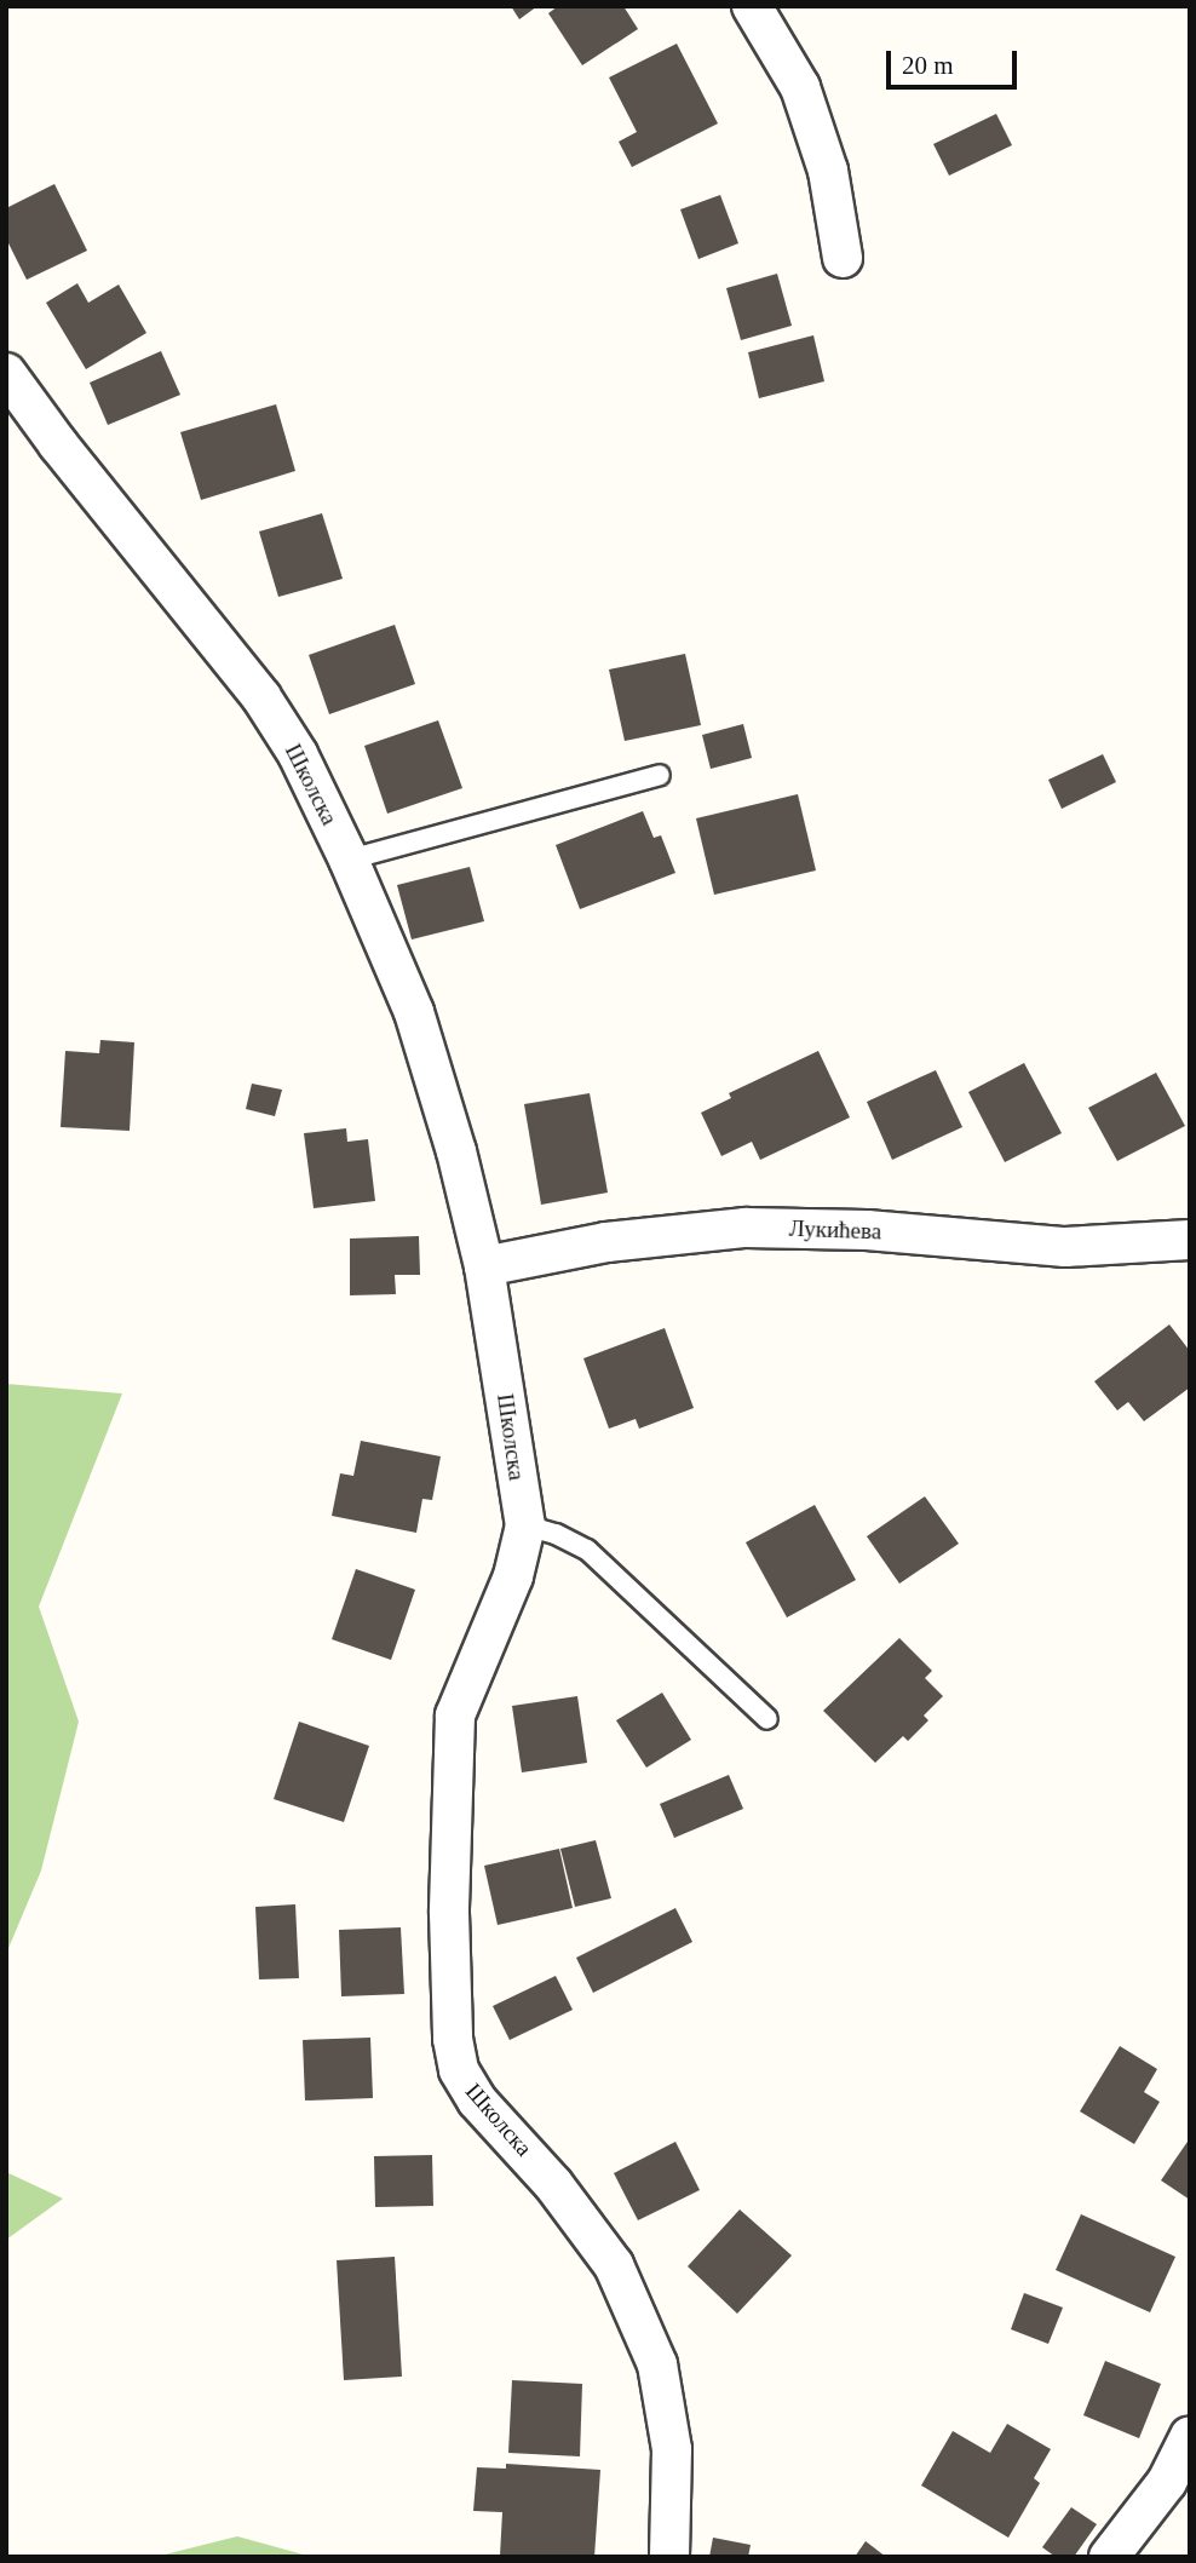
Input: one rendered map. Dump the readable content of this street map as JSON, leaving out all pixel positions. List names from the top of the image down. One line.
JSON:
{"streets":{"street":["Школска","Лукићева"]},"crossings":[["Школска","Лукићева"]],"scale_bar":"20 m"}
